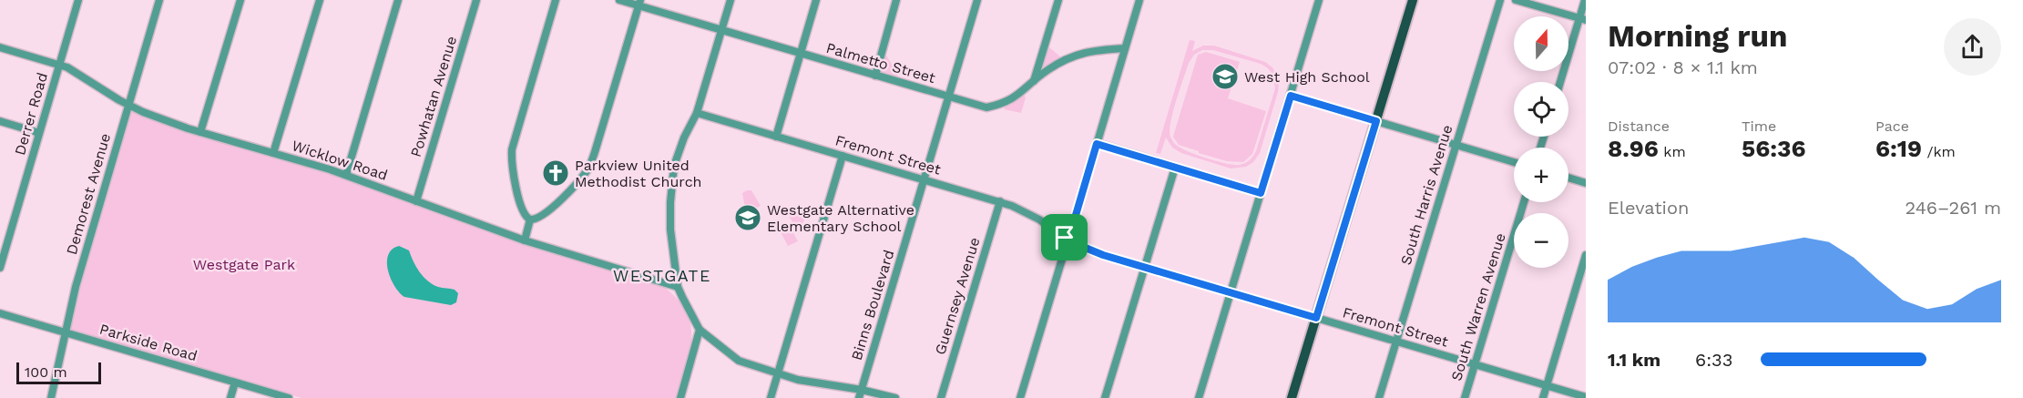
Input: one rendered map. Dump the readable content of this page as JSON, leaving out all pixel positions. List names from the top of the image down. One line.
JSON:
{"streets":{"street":["Palmetto Street","Powhatan Avenue","Derrer Road","Fremont Street","Wicklow Road","Demorest Avenue","South Harris Avenue","Guernsey Avenue","Binns Boulevard","South Warren Avenue","Parkside Road"]},"crossings":[["Palmetto Street","Binns Boulevard"],["Powhatan Avenue","Wicklow Road"],["Derrer Road","Wicklow Road"],["Fremont Street","South Harris Avenue"],["Fremont Street","Guernsey Avenue"],["Fremont Street","Binns Boulevard"],["Fremont Street","South Warren Avenue"],["Wicklow Road","Demorest Avenue"],["Demorest Avenue","Parkside Road"]],"districts":["WESTGATE"],"parks":["Westgate Park"],"places":{"school or university":["West High School","Westgate Alternative Elementary School"],"church":["Parkview United Methodist Church"]},"scale_bar":"100 m","north":"top","page":{"heading":["Morning run","07:02 · 8 × 1.1 km"],"map_buttons":["+","−"],"stats":[["Distance","8.96 km"],["Time","56:36"],["Pace","6:19 /km"]],"chart":["Elevation","246–261 m"],"list":[{"name":"1.1 km","note":"6:33"}],"scale":"100 m"}}
